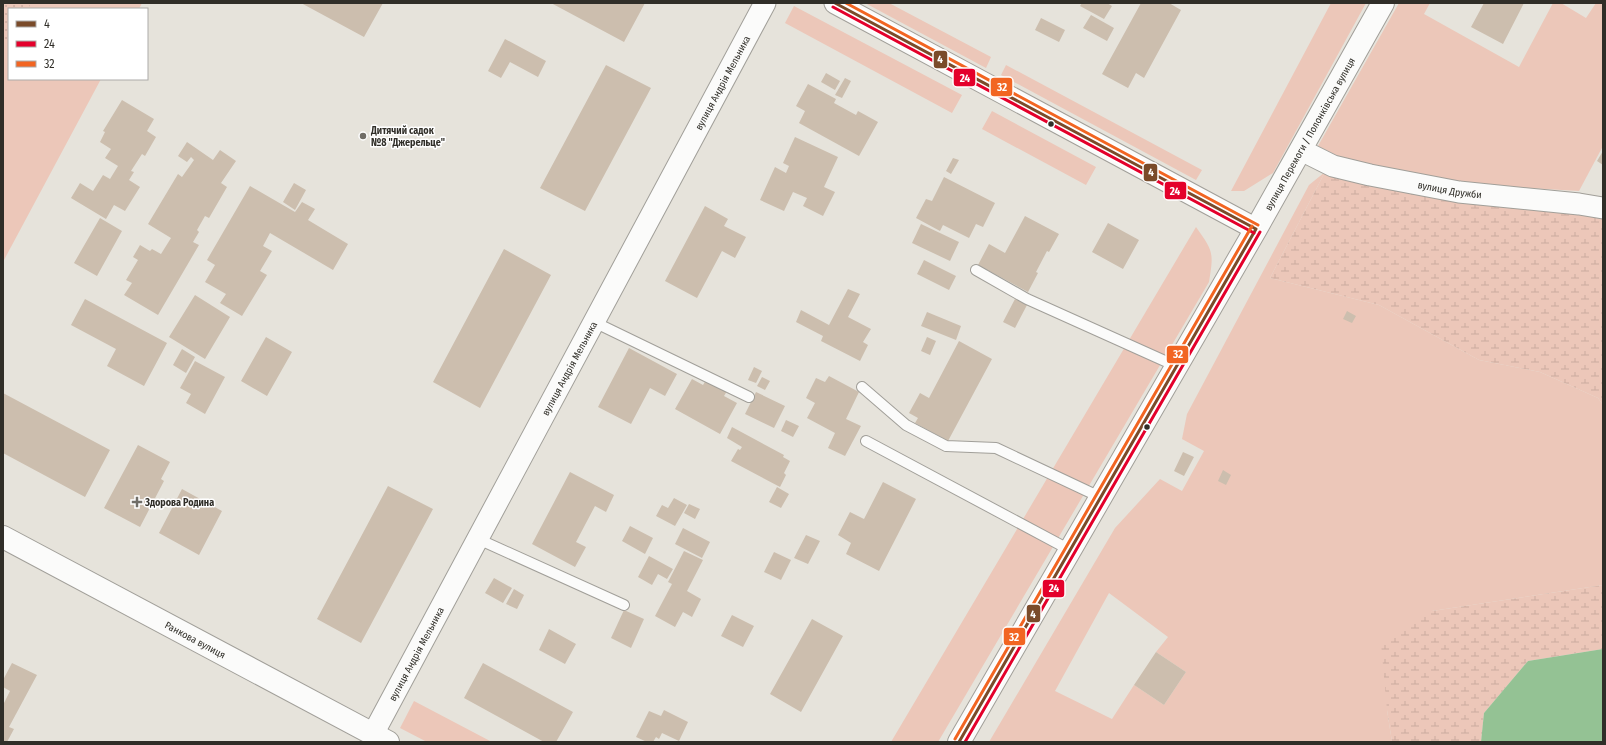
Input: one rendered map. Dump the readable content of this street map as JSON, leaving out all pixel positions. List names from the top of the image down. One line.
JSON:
{"streets":{"main road":["вулиця Перемоги / Полонківська вулиця","Ранкова вулиця"],"street":["вулиця Андрія Мельника","вулиця Дружби"]},"crossings":[["вулиця Андрія Мельника","Ранкова вулиця"],["вулиця Перемоги / Полонківська вулиця","вулиця Дружби"]],"places":{"other":["Дитячий садок №8 \"Джерельце\""],"health":["Здорова Родина"]},"lines":["transit line 4","transit line 32","transit line 24"],"legend":["4","24","32"]}
